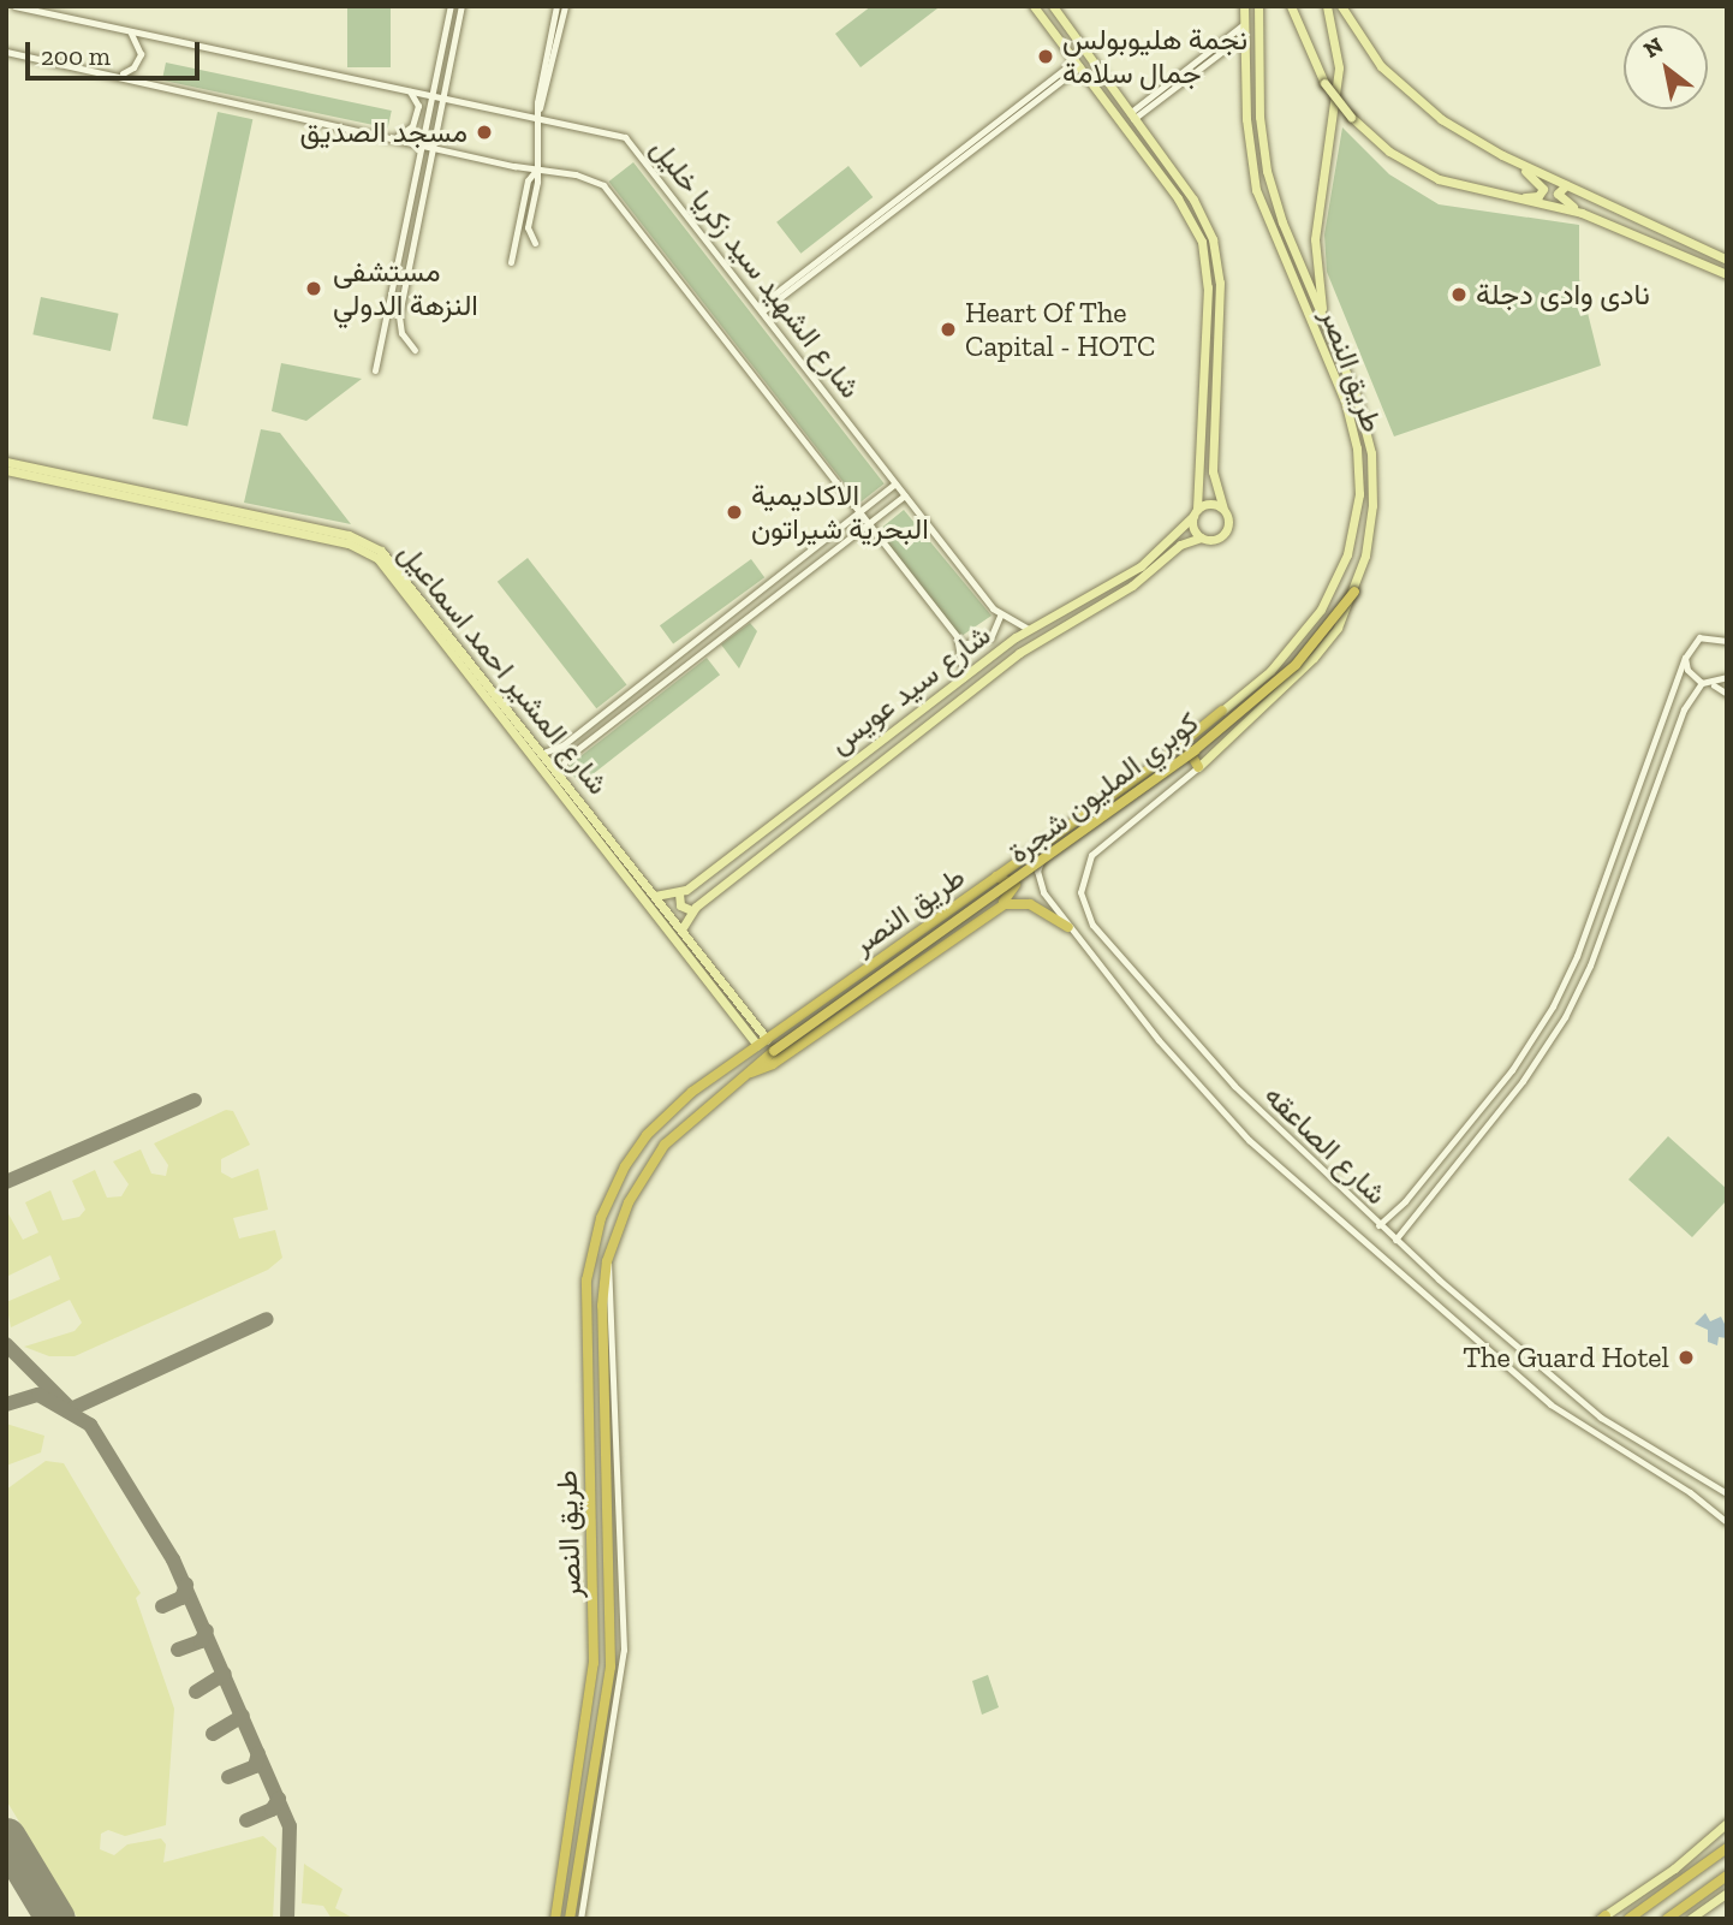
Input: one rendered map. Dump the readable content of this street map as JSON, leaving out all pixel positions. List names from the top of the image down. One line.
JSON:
{"streets":{"highway":["طريق النصر","كوبري المليون شجرة"],"main road":["شارع المشير احمد اسماعيل","شارع سيد عويس"],"street":["شارع الشهيد سيد زكريا خليل","شارع الصاعقه"]},"crossings":[["شارع الشهيد سيد زكريا خليل","شارع سيد عويس"],["طريق النصر","شارع المشير احمد اسماعيل"],["طريق النصر","كوبري المليون شجرة"],["طريق النصر","شارع الصاعقه"]],"places":["نجمة هليوبولس جمال سلامة","مسجد الصديق","مستشفى النزهة الدولي","نادى وادى دجلة","Heart Of The Capital - HOTC","الاكاديمية البحرية شيراتون","The Guard Hotel"],"scale_bar":"200 m","north":"top left"}
